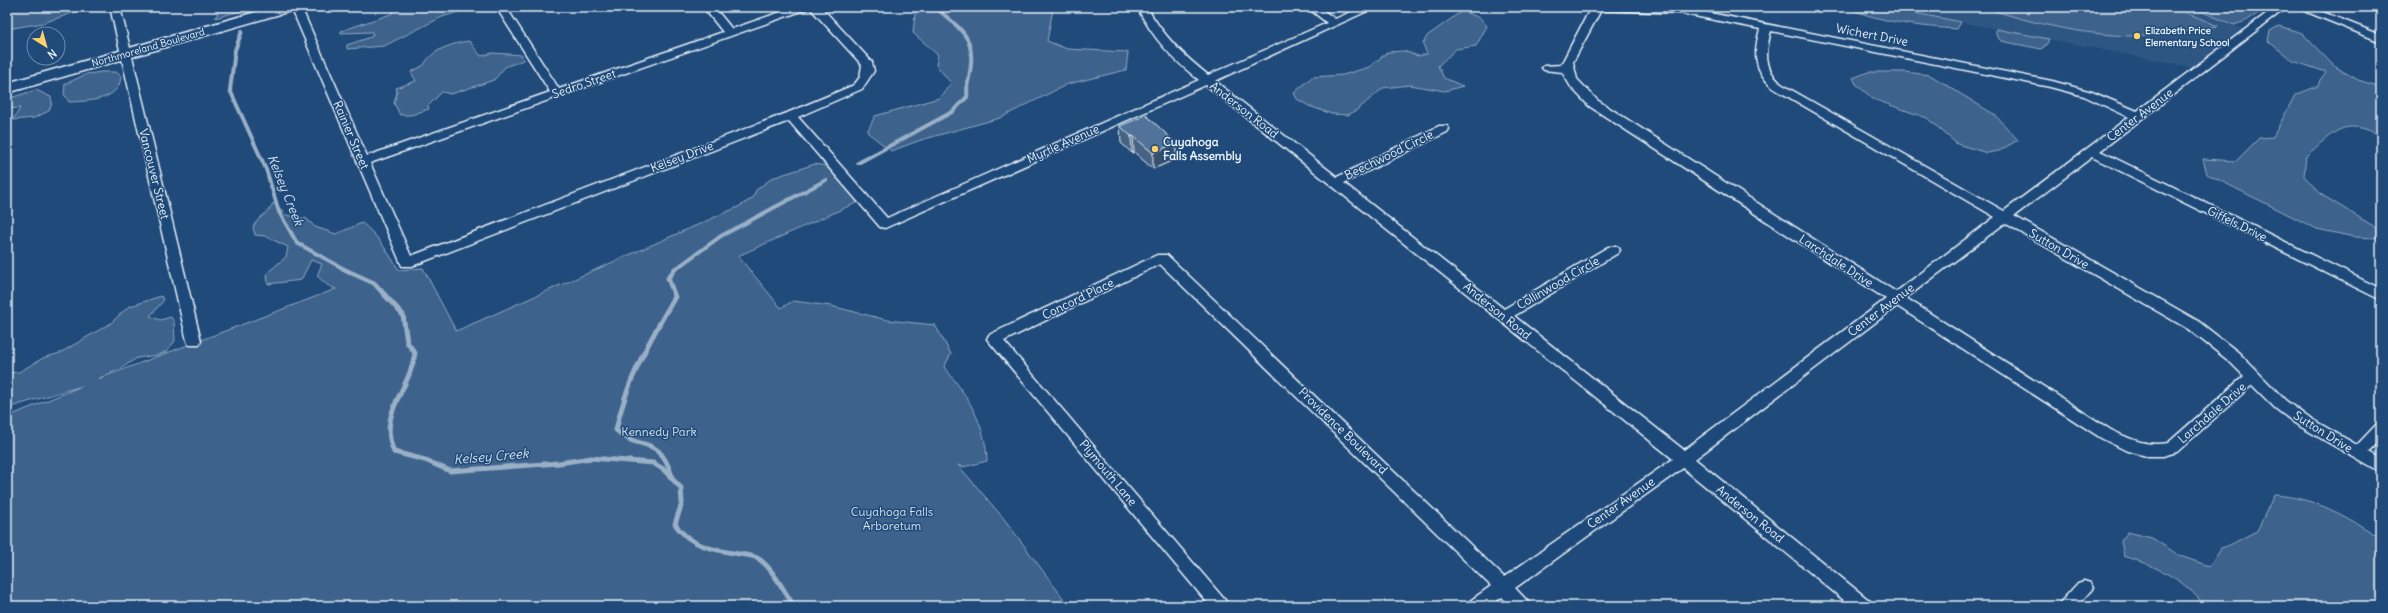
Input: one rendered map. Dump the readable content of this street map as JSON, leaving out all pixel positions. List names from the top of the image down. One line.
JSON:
{"streets":{"street":["Wichert Drive","Northmoreland Boulevard","Sedro Street","Anderson Road","Center Avenue","Rainier Street","Myrtle Avenue","Beechwood Circle","Kelsey Drive","Vancouver Street","Giffels Drive","Sutton Drive","Larchdale Drive","Collinwood Circle","Concord Place","Providence Boulevard","Plymouth Lane"]},"crossings":[["Wichert Drive","Center Avenue"],["Wichert Drive","Sutton Drive"],["Northmoreland Boulevard","Vancouver Street"],["Sedro Street","Rainier Street"],["Anderson Road","Center Avenue"],["Anderson Road","Myrtle Avenue"],["Anderson Road","Beechwood Circle"],["Anderson Road","Collinwood Circle"],["Center Avenue","Giffels Drive"],["Center Avenue","Sutton Drive"],["Center Avenue","Larchdale Drive"],["Center Avenue","Providence Boulevard"],["Rainier Street","Kelsey Drive"],["Myrtle Avenue","Kelsey Drive"],["Sutton Drive","Larchdale Drive"],["Concord Place","Providence Boulevard"],["Concord Place","Plymouth Lane"]],"water":["Kelsey Creek"],"parks":["Kennedy Park","Cuyahoga Falls Arboretum"],"places":["Elizabeth Price Elementary School","Cuyahoga Falls Assembly"],"north":"bottom right"}
